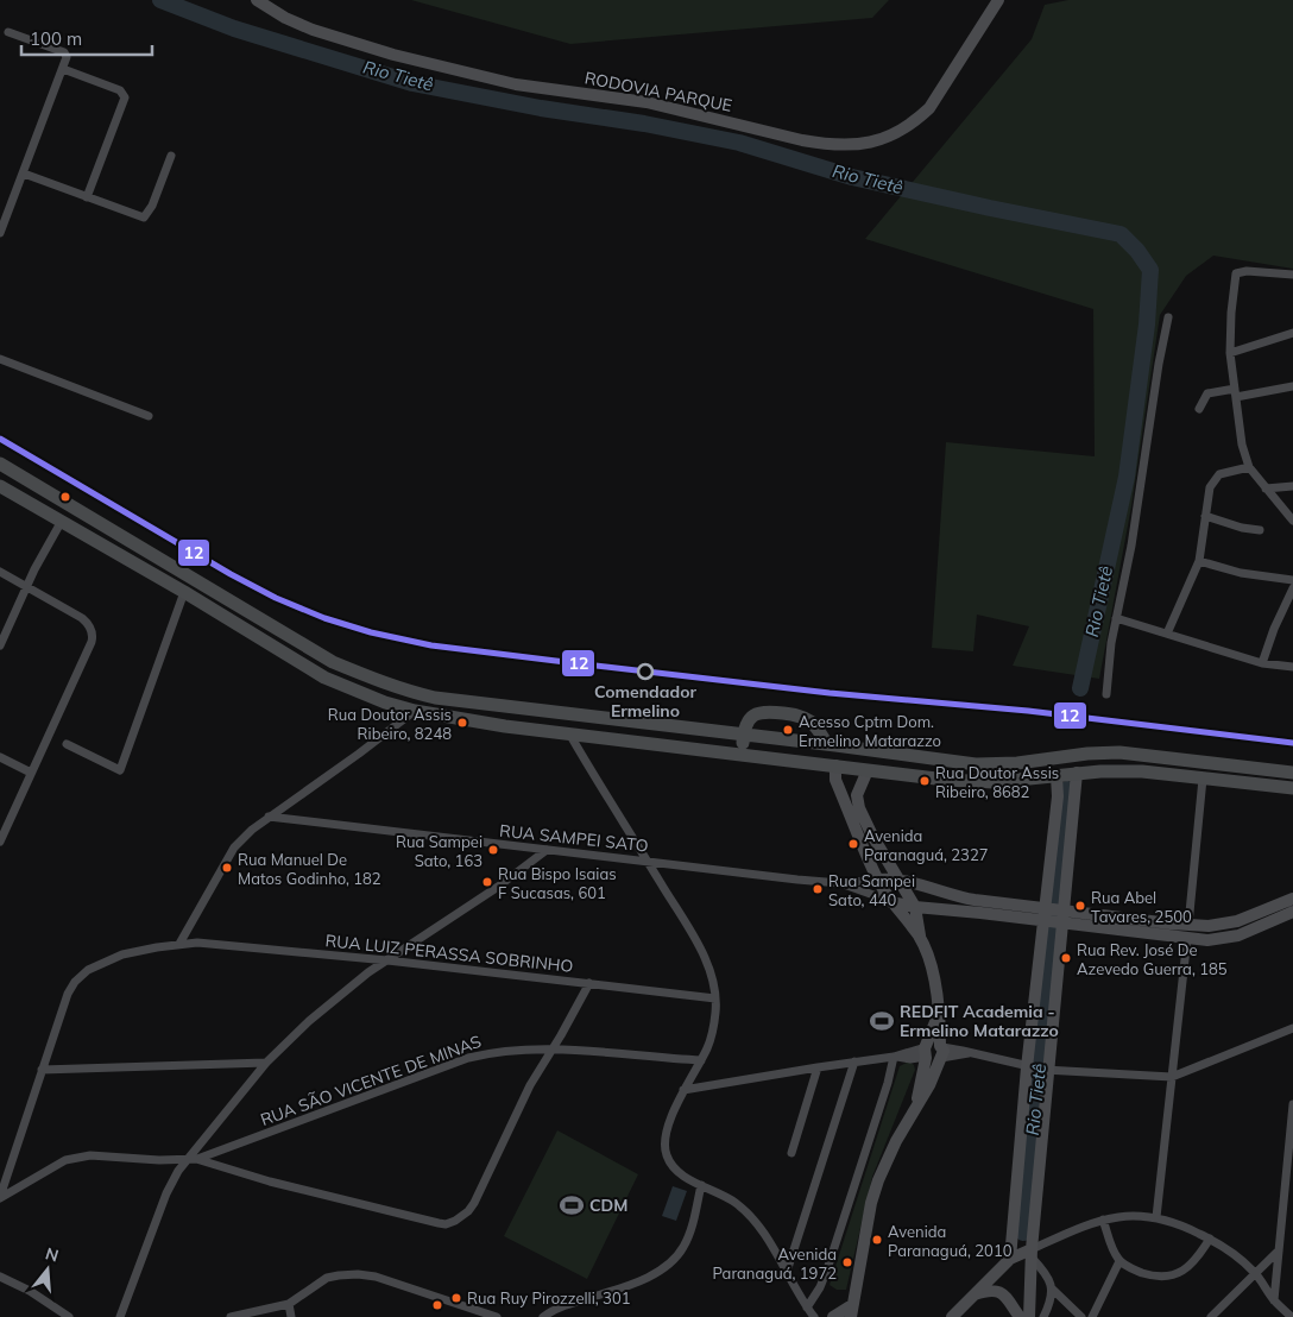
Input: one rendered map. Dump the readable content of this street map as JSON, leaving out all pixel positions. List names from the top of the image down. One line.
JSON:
{"streets":{"street":["RODOVIA PARQUE","RUA SAMPEI SATO","RUA LUIZ PERASSA SOBRINHO","RUA SÃO VICENTE DE MINAS"]},"water":["Rio Tietê"],"places":{"other":["Comendador Ermelino","Rua Doutor Assis Ribeiro, 8248","Acesso Cptm Dom. Ermelino Matarazzo","Rua Doutor Assis Ribeiro, 8682","Avenida Paranaguá, 2327","Rua Sampei Sato, 163","Rua Manuel De Matos Godinho, 182","Rua Bispo Isaias F Sucasas, 601","Rua Sampei Sato, 440","Rua Abel Tavares, 2500","Rua Rev. José De Azevedo Guerra, 185","Avenida Paranaguá, 2010","Avenida Paranaguá, 1972","Rua Ruy Pirozzelli, 301"],"sports":["REDFIT Academia - Ermelino Matarazzo","CDM"]},"lines":["transit line 12"],"scale_bar":"100 m","north":"top"}
